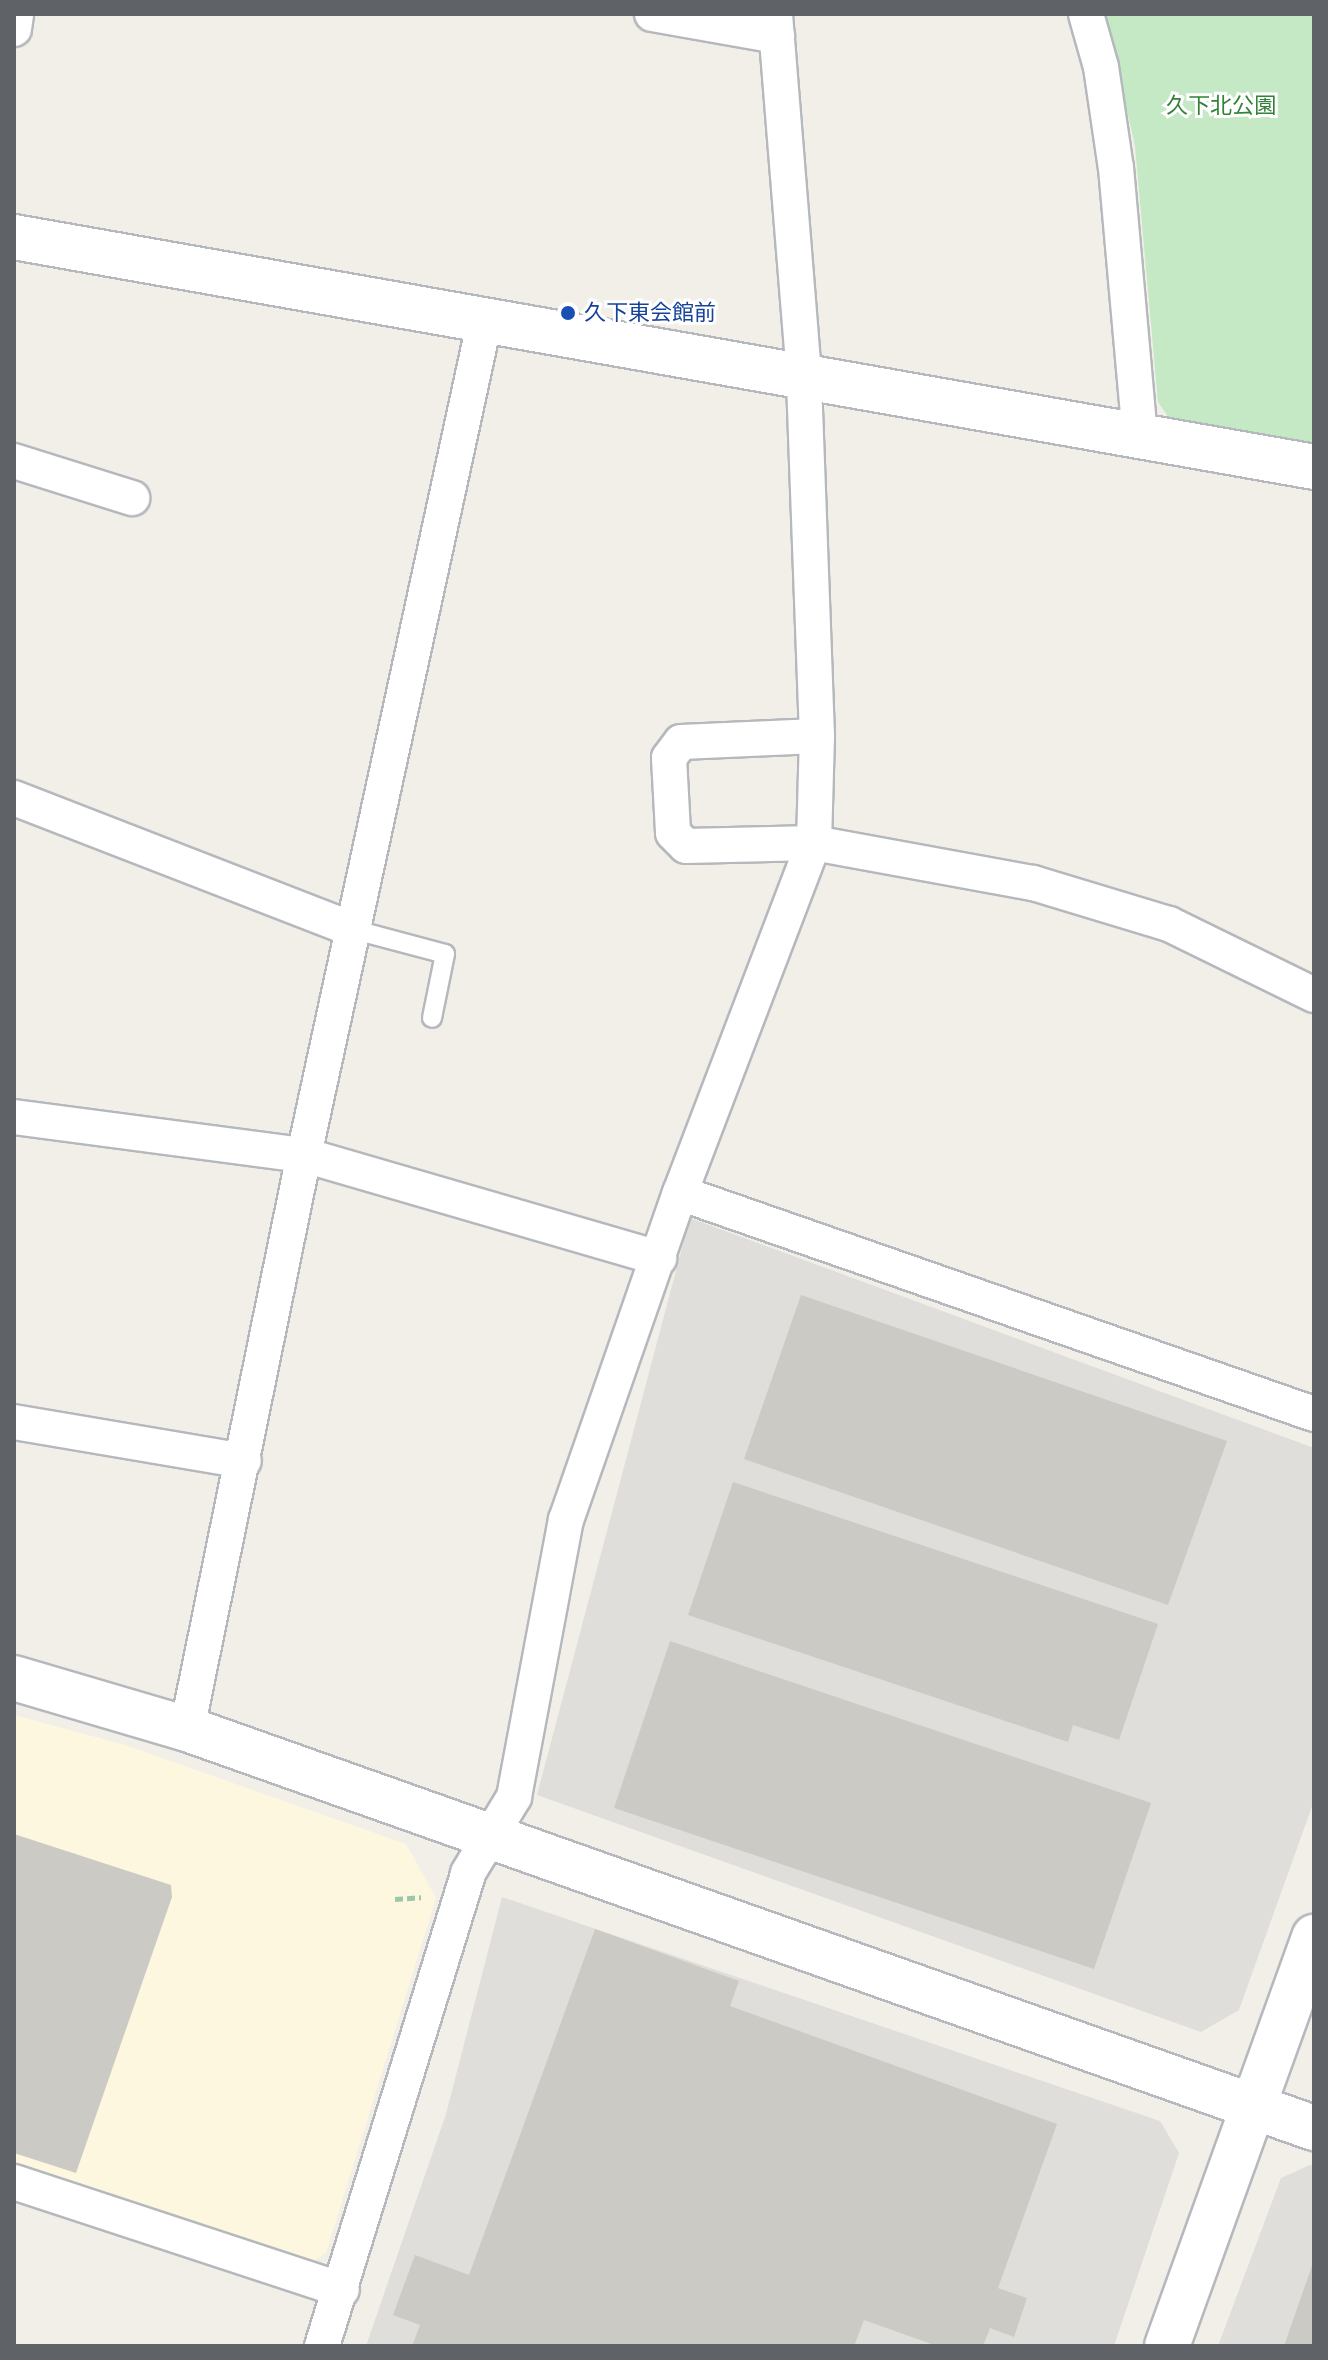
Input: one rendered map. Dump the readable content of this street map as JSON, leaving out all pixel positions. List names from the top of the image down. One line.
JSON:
{"parks":["久下北公園"],"places":["久下東会館前"]}
